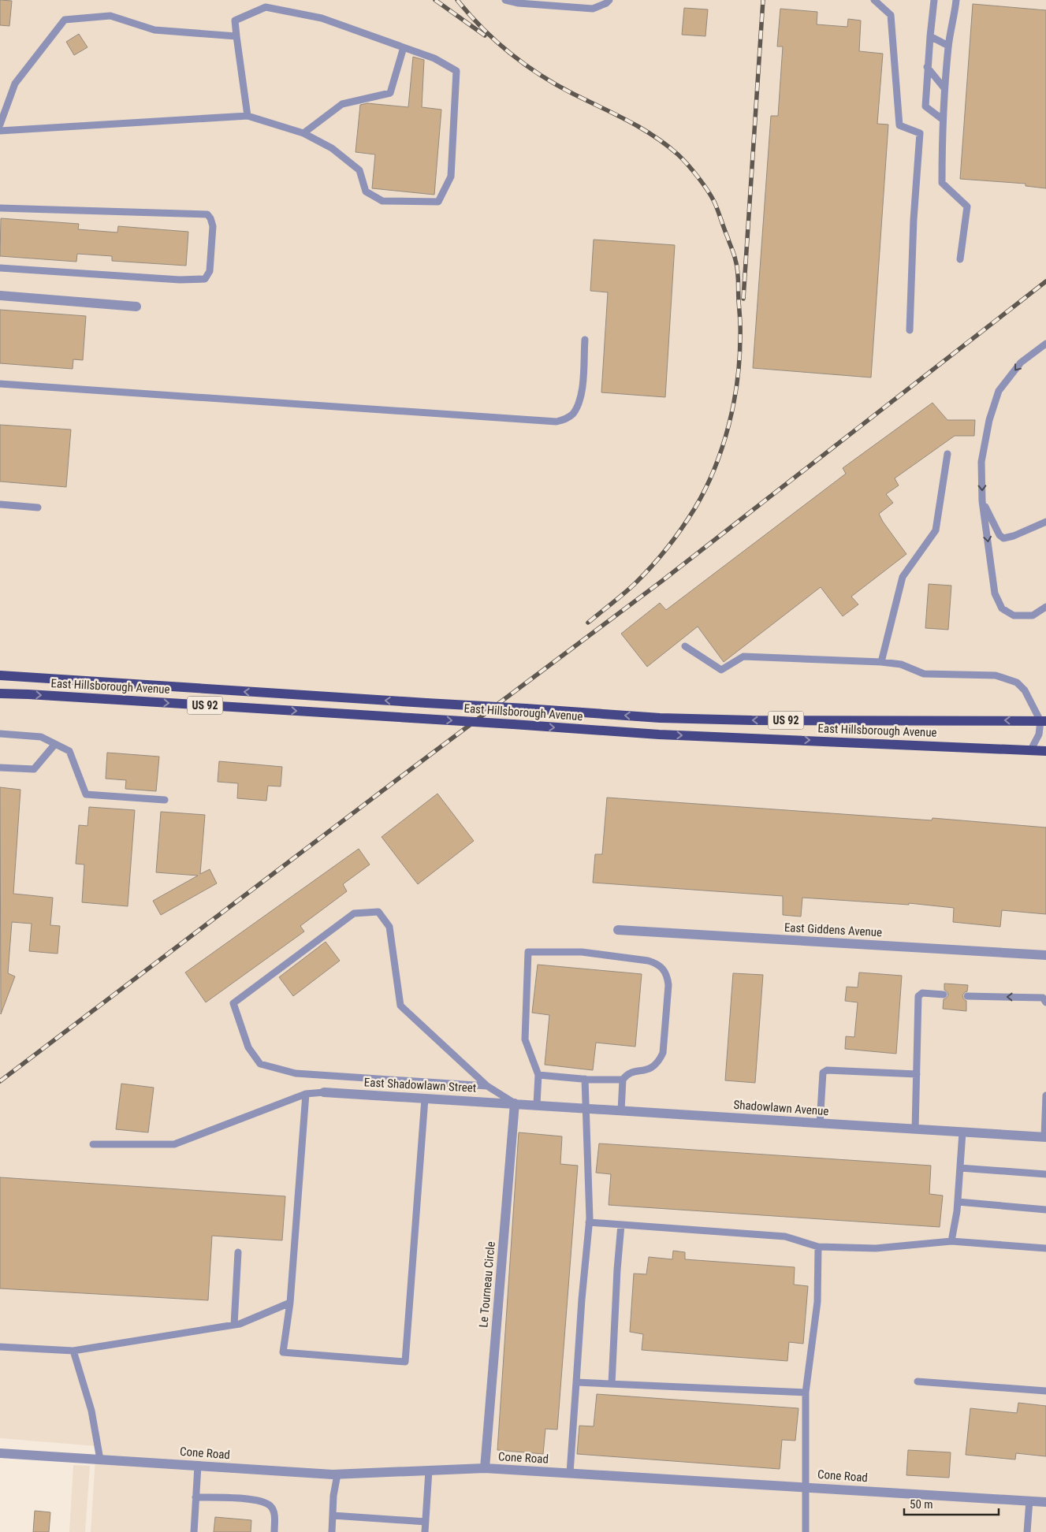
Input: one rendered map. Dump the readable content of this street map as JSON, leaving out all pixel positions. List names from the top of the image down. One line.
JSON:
{"streets":{"main road":["East Hillsborough Avenue","US 92"],"street":["East Giddens Avenue","East Shadowlawn Street","Shadowlawn Avenue","Le Tourneau Circle","Cone Road"]},"crossings":[["East Shadowlawn Street","Shadowlawn Avenue"],["East Shadowlawn Street","Le Tourneau Circle"],["Shadowlawn Avenue","Le Tourneau Circle"],["Le Tourneau Circle","Cone Road"]],"scale_bar":"50 m"}
